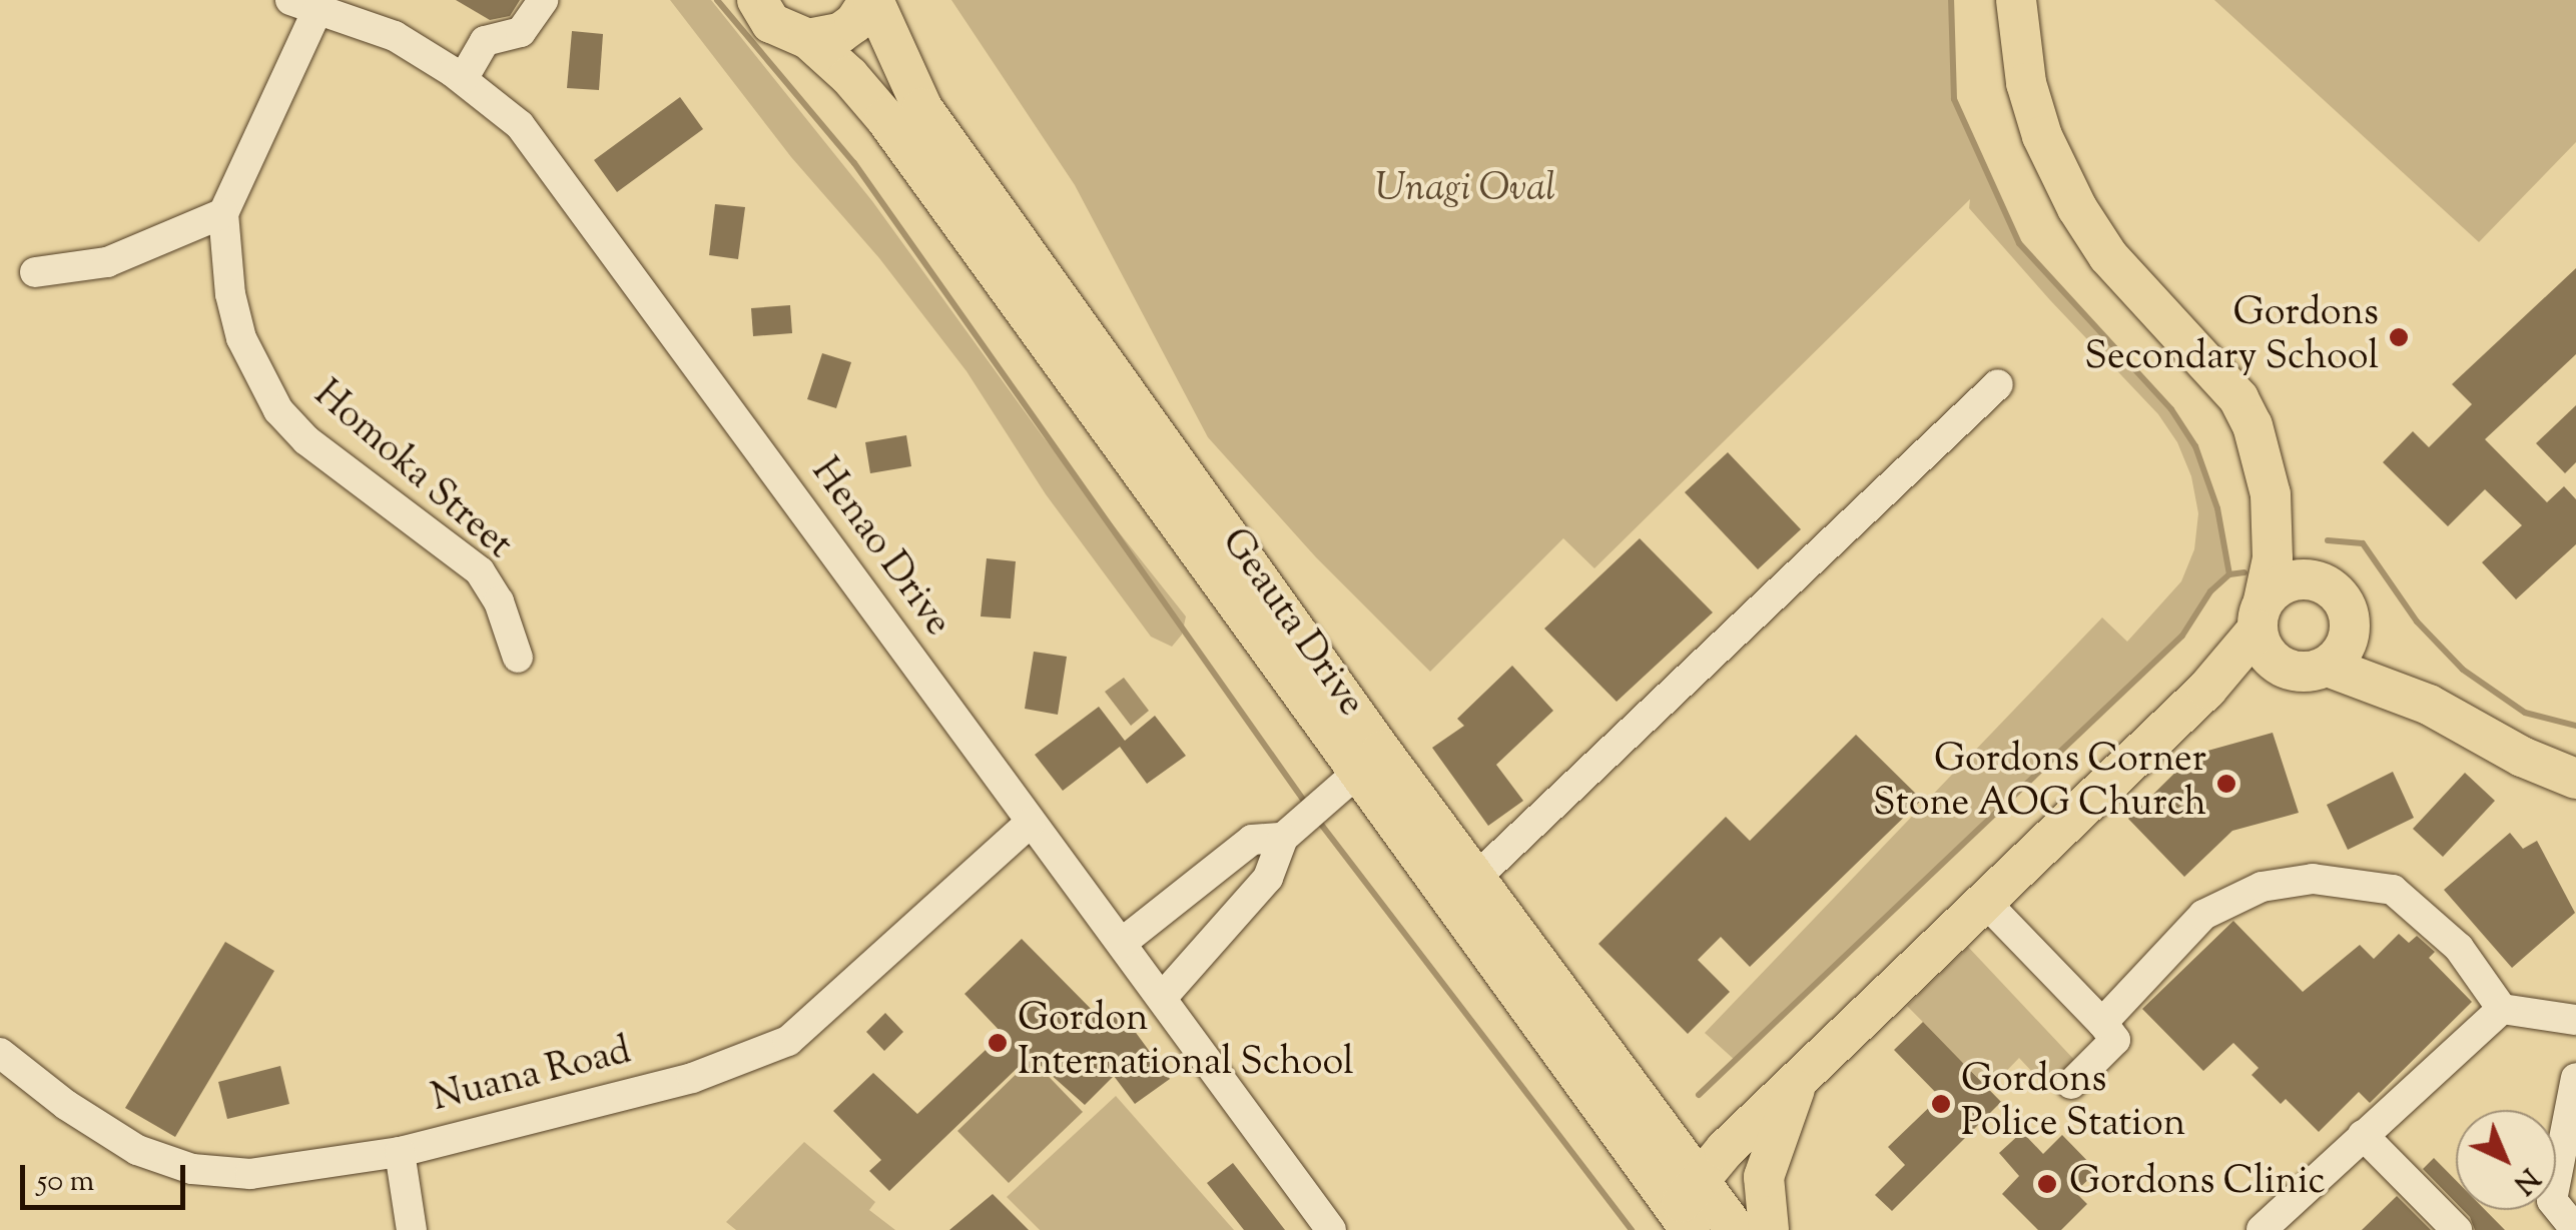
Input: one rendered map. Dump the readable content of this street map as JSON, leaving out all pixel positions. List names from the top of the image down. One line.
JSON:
{"streets":{"main road":["Geauta Drive"],"street":["Homoka Street","Henao Drive","Nuana Road"]},"crossings":[["Homoka Street","Henao Drive"],["Henao Drive","Nuana Road"]],"parks":["Unagi Oval"],"places":["Gordons Secondary School","Gordons Corner Stone AOG Church","Gordon International School","Gordons Police Station","Gordons Clinic"],"scale_bar":"50 m","north":"bottom right"}
